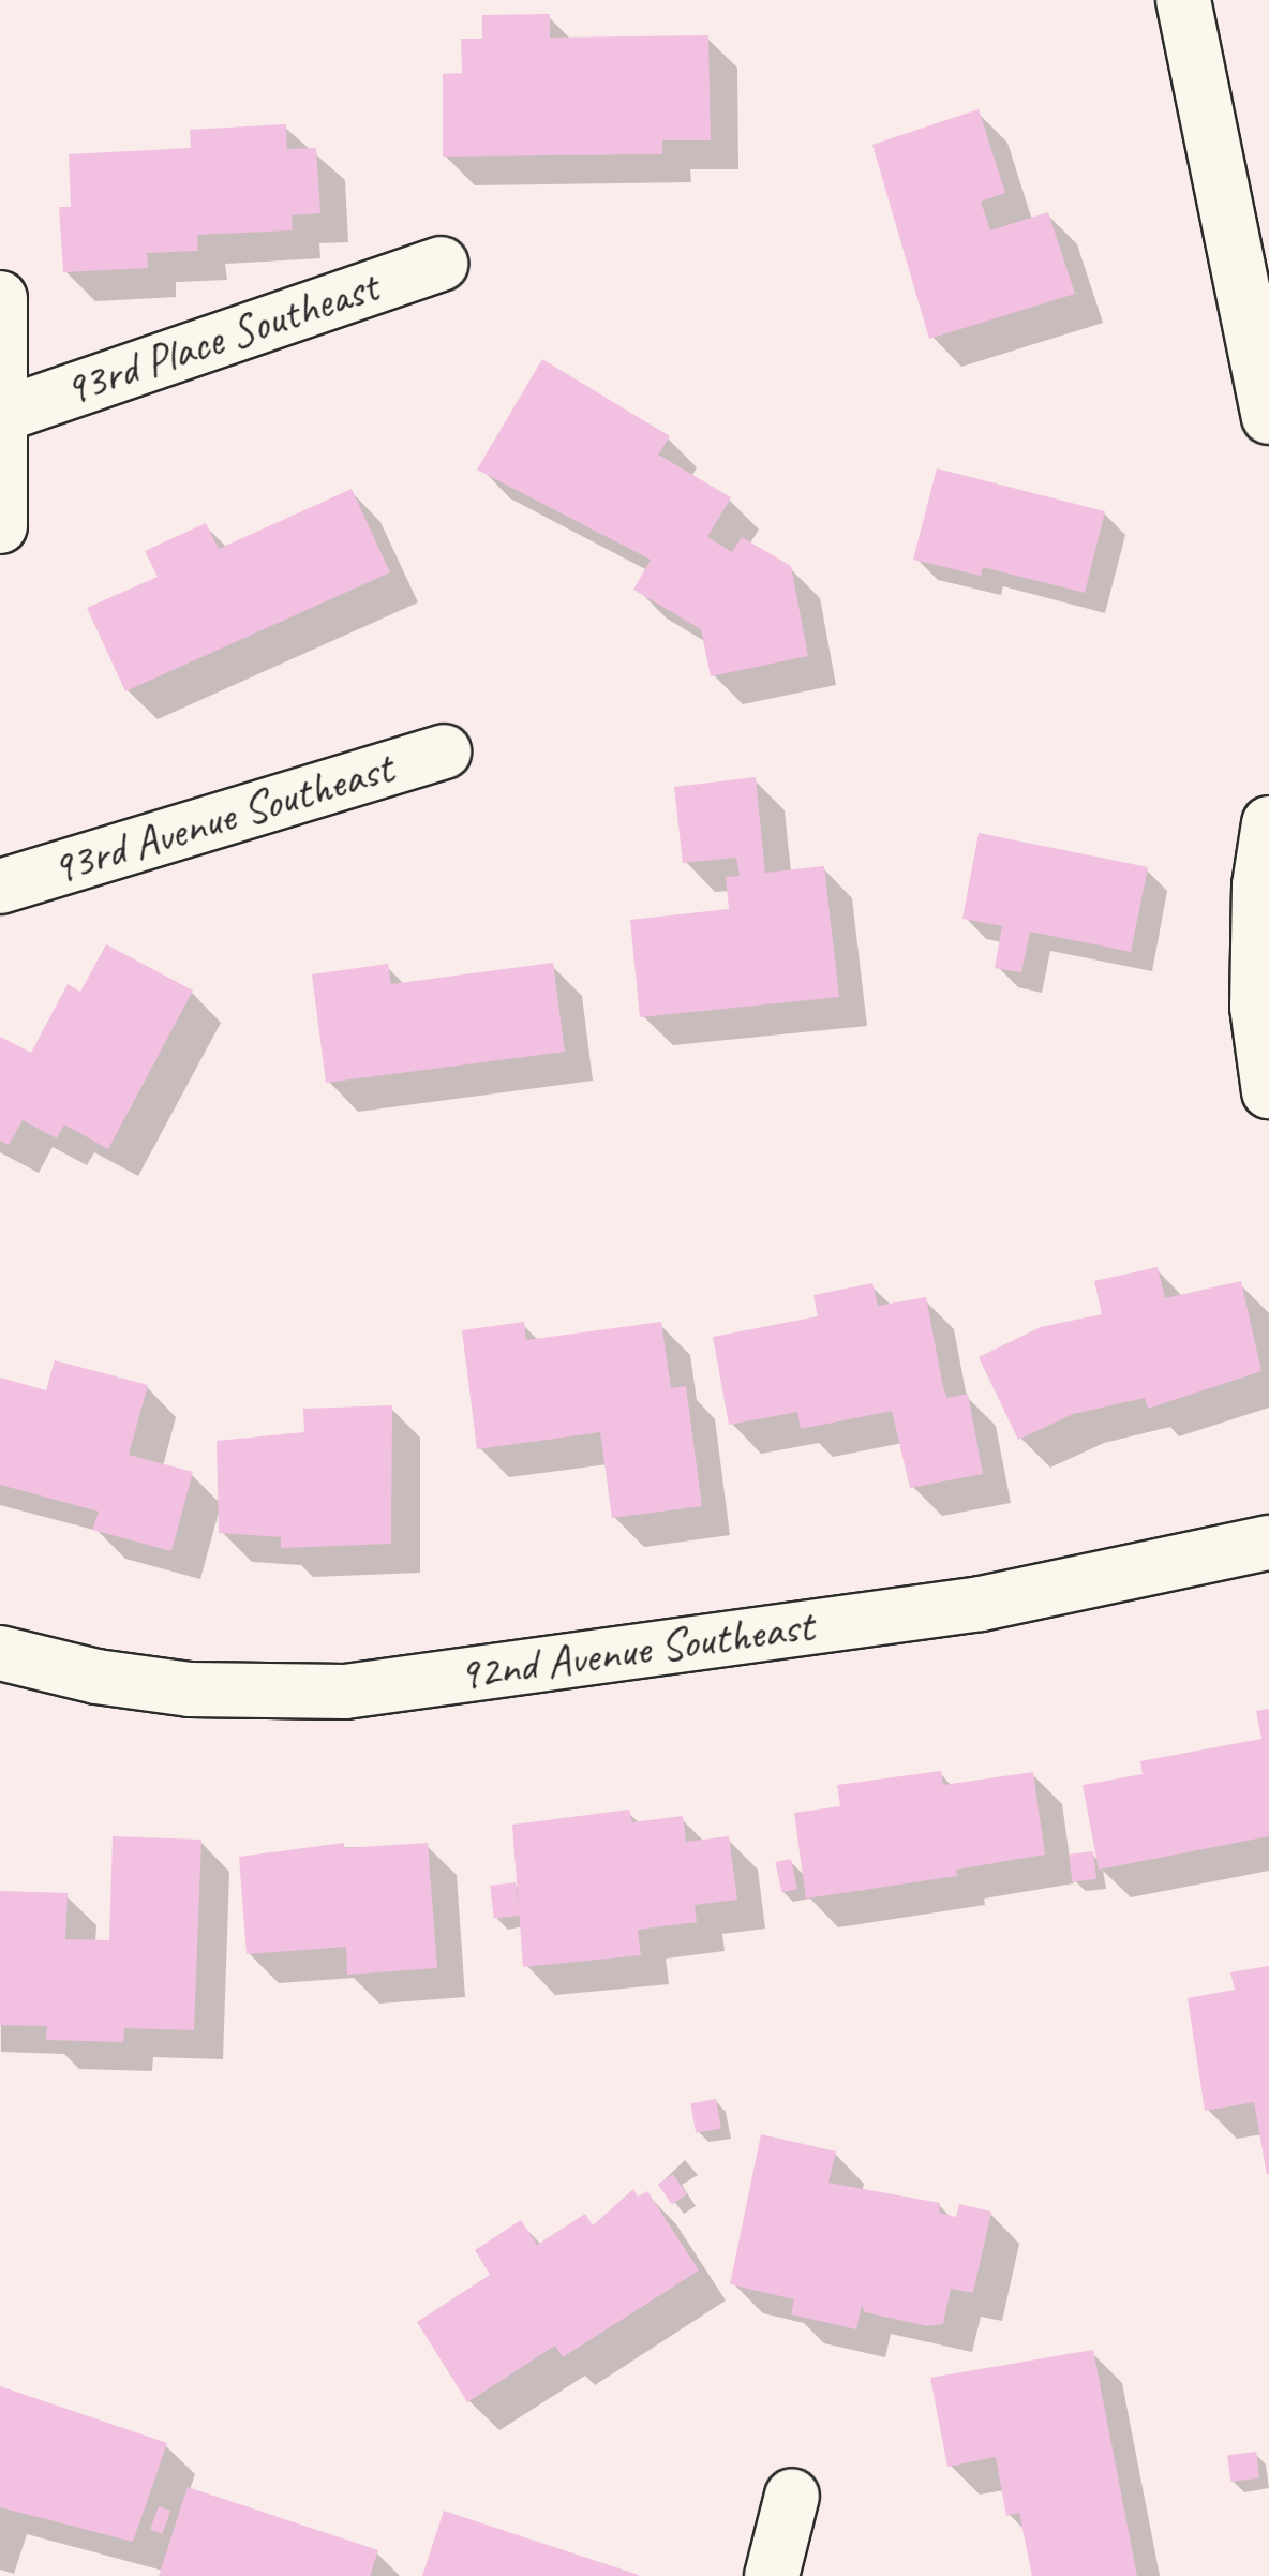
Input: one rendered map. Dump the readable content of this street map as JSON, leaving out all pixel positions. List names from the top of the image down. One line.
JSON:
{"streets":{"street":["93rd Place Southeast","93rd Avenue Southeast","92nd Avenue Southeast"]}}
